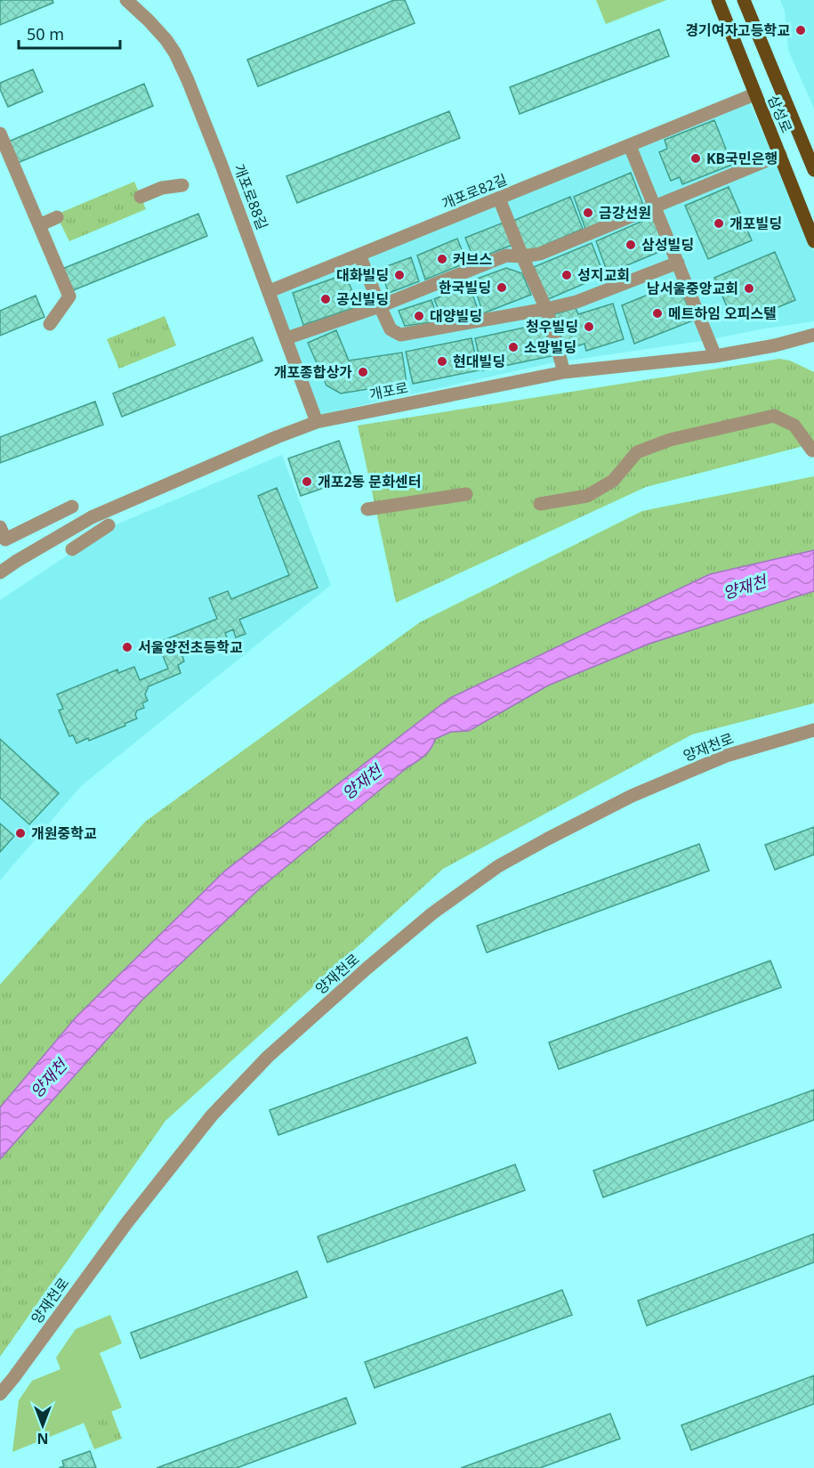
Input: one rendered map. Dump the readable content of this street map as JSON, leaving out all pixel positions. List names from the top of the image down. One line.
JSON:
{"streets":{"main road":["삼성로"],"street":["개포로82길","개포로88길","개포로","양재천로"]},"crossings":[["삼성로","개포로82길"],["개포로82길","개포로88길"],["개포로88길","개포로"]],"water":["양재천"],"places":["경기여자고등학교","KB국민은행","금강선원","개포빌딩","삼성빌딩","커브스","대화빌딩","성지교회","한국빌딩","남서울중앙교회","공신빌딩","메트하임 오피스텔","대양빌딩","청우빌딩","소망빌딩","현대빌딩","개포종합상가","개포2동 문화센터","서울양전초등학교","개원중학교"],"scale_bar":"50 m","north":"bottom"}
